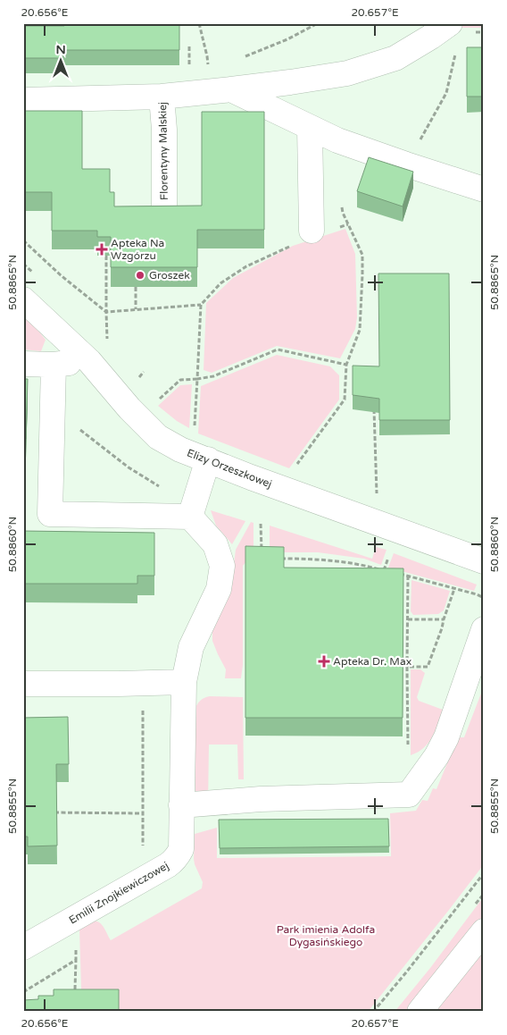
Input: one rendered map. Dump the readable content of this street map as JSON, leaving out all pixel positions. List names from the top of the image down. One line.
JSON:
{"streets":{"street":["Florentyny Malskiej","Elizy Orzeszkowej","Emilii Znojkiewiczowej"]},"parks":["Park imienia Adolfa Dygasińskiego"],"places":{"health":["Apteka Na Wzgórzu","Apteka Dr. Max"],"other":["Groszek"]},"north":"top","coordinates":["20.656°E","20.657°E","50.8865°N","50.8860°N","50.8855°N"]}
